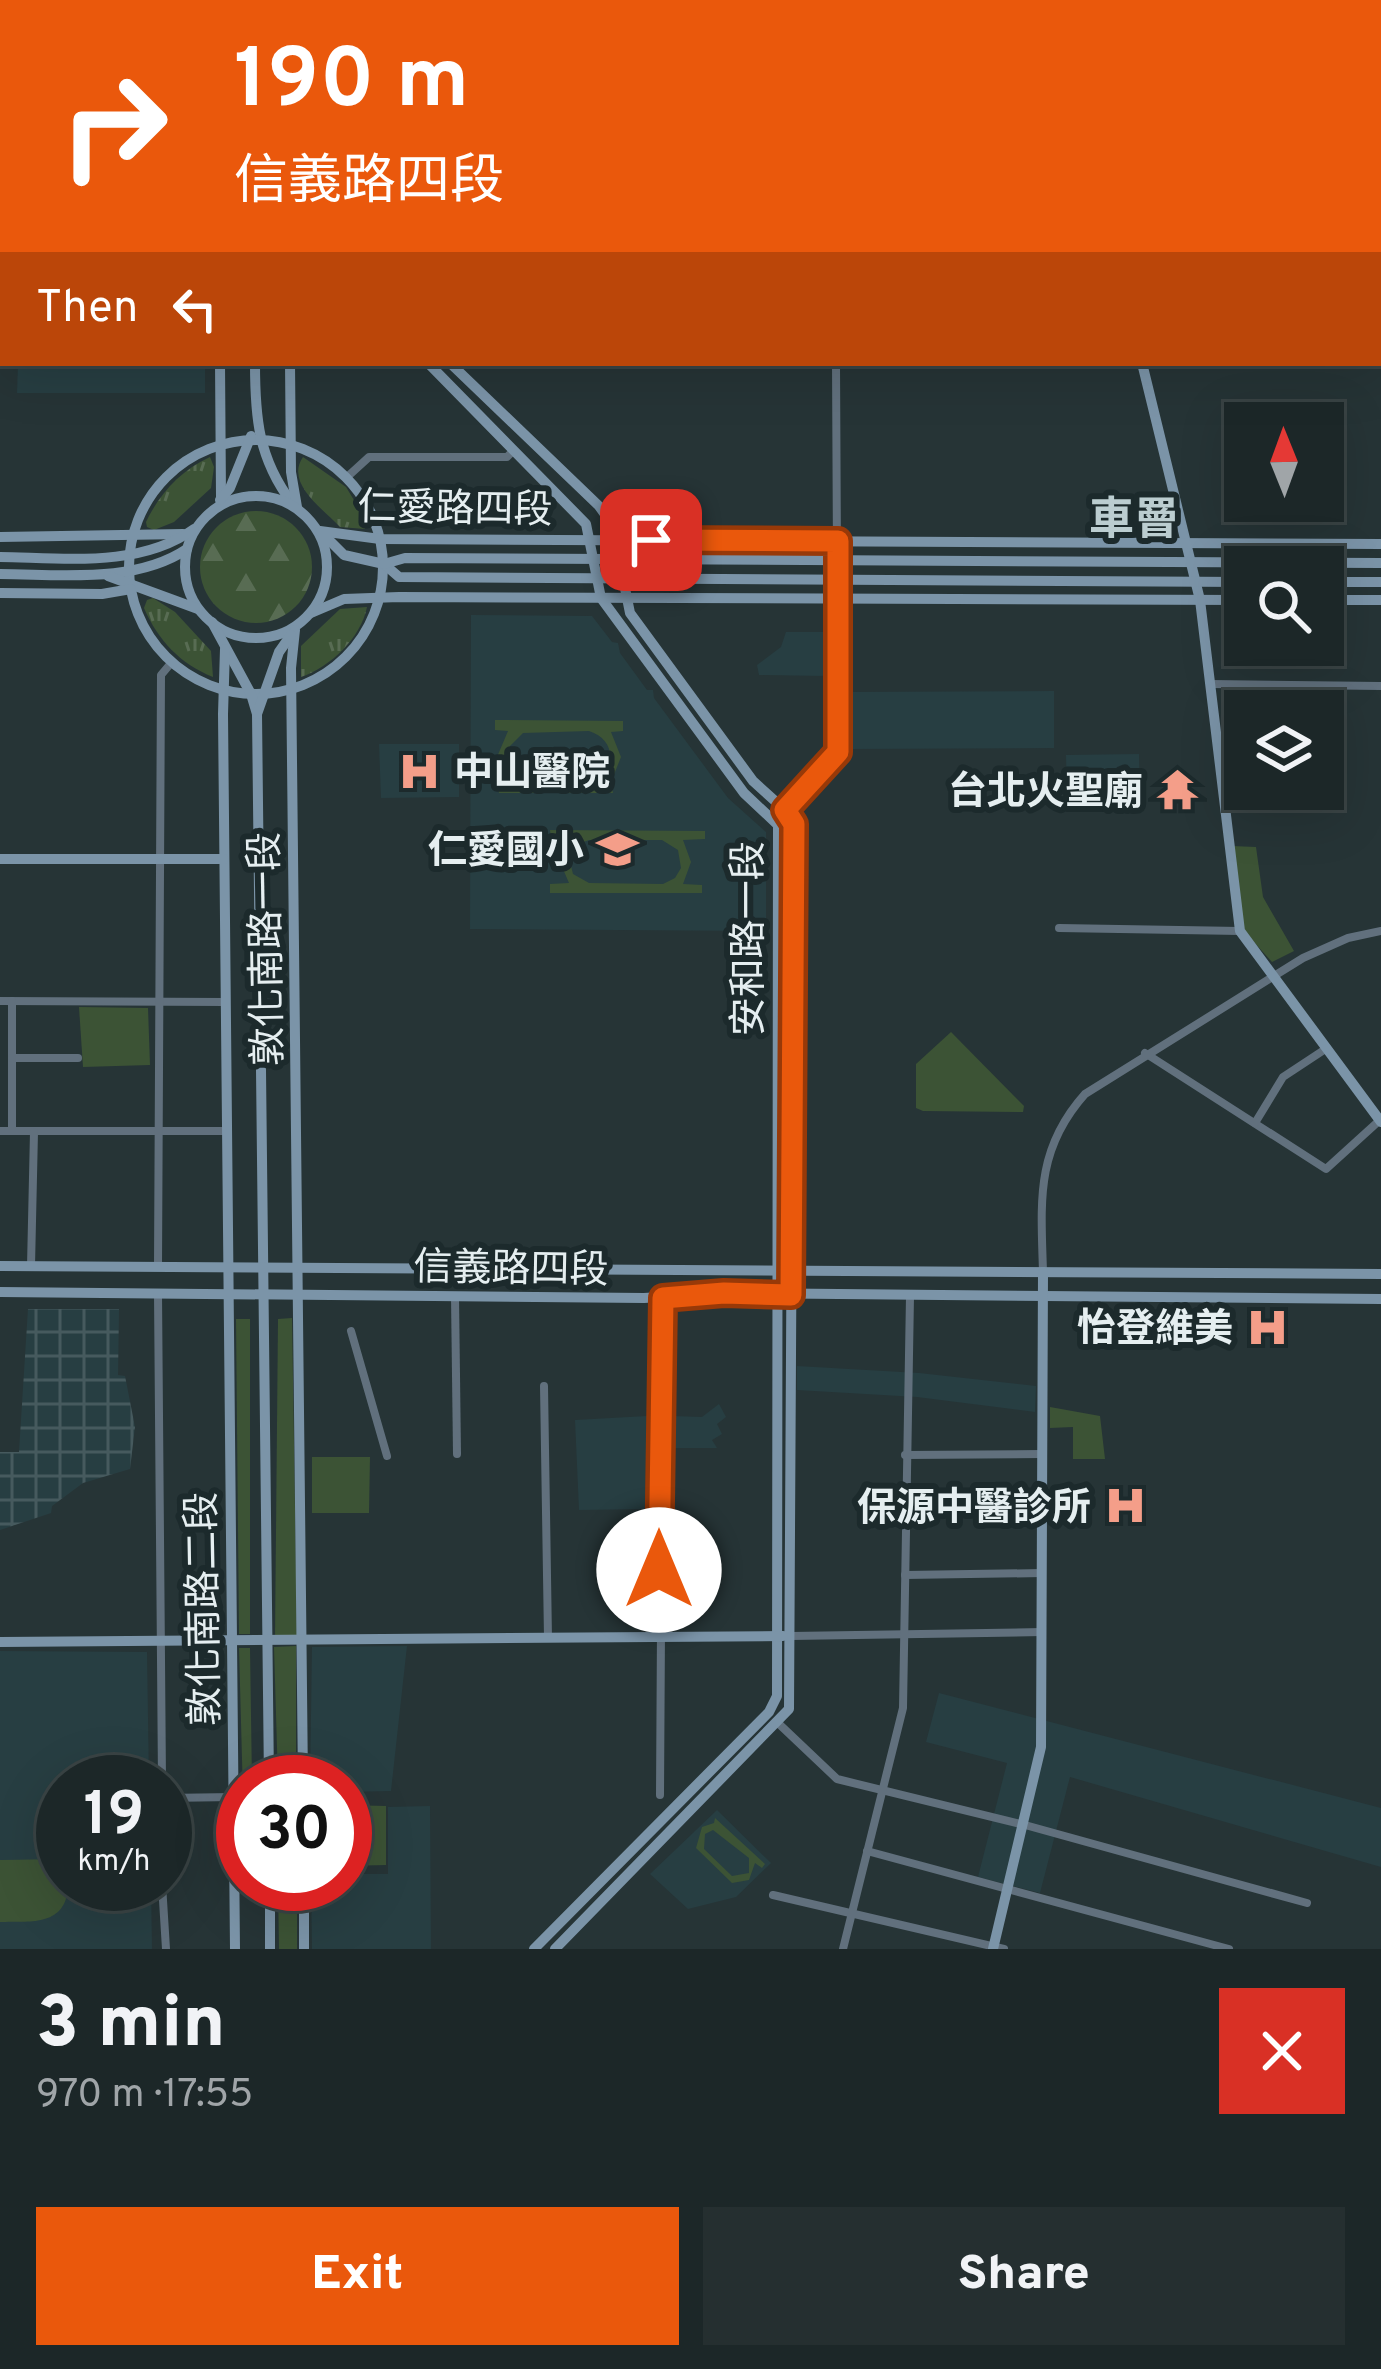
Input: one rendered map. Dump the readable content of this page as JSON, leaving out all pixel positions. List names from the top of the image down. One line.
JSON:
{"streets":{"main road":["仁愛路四段","安和路一段","敦化南路一段","信義路四段","敦化南路二段"]},"crossings":[["仁愛路四段","安和路一段"],["仁愛路四段","敦化南路一段"],["安和路一段","信義路四段"],["敦化南路一段","信義路四段"],["敦化南路一段","敦化南路二段"],["信義路四段","敦化南路二段"]],"districts":["車罾"],"places":{"hospital":["中山醫院","怡登維美","保源中醫診所"],"temple":["台北火聖廟"],"school or university":["仁愛國小"]},"north":"top","page":{"turn":["190 m","信義路四段"],"then":"Then","speed":"19 km/h","limit":"30","heading":["3 min","970 m · 17:55"],"buttons":["Exit","Share"]}}
